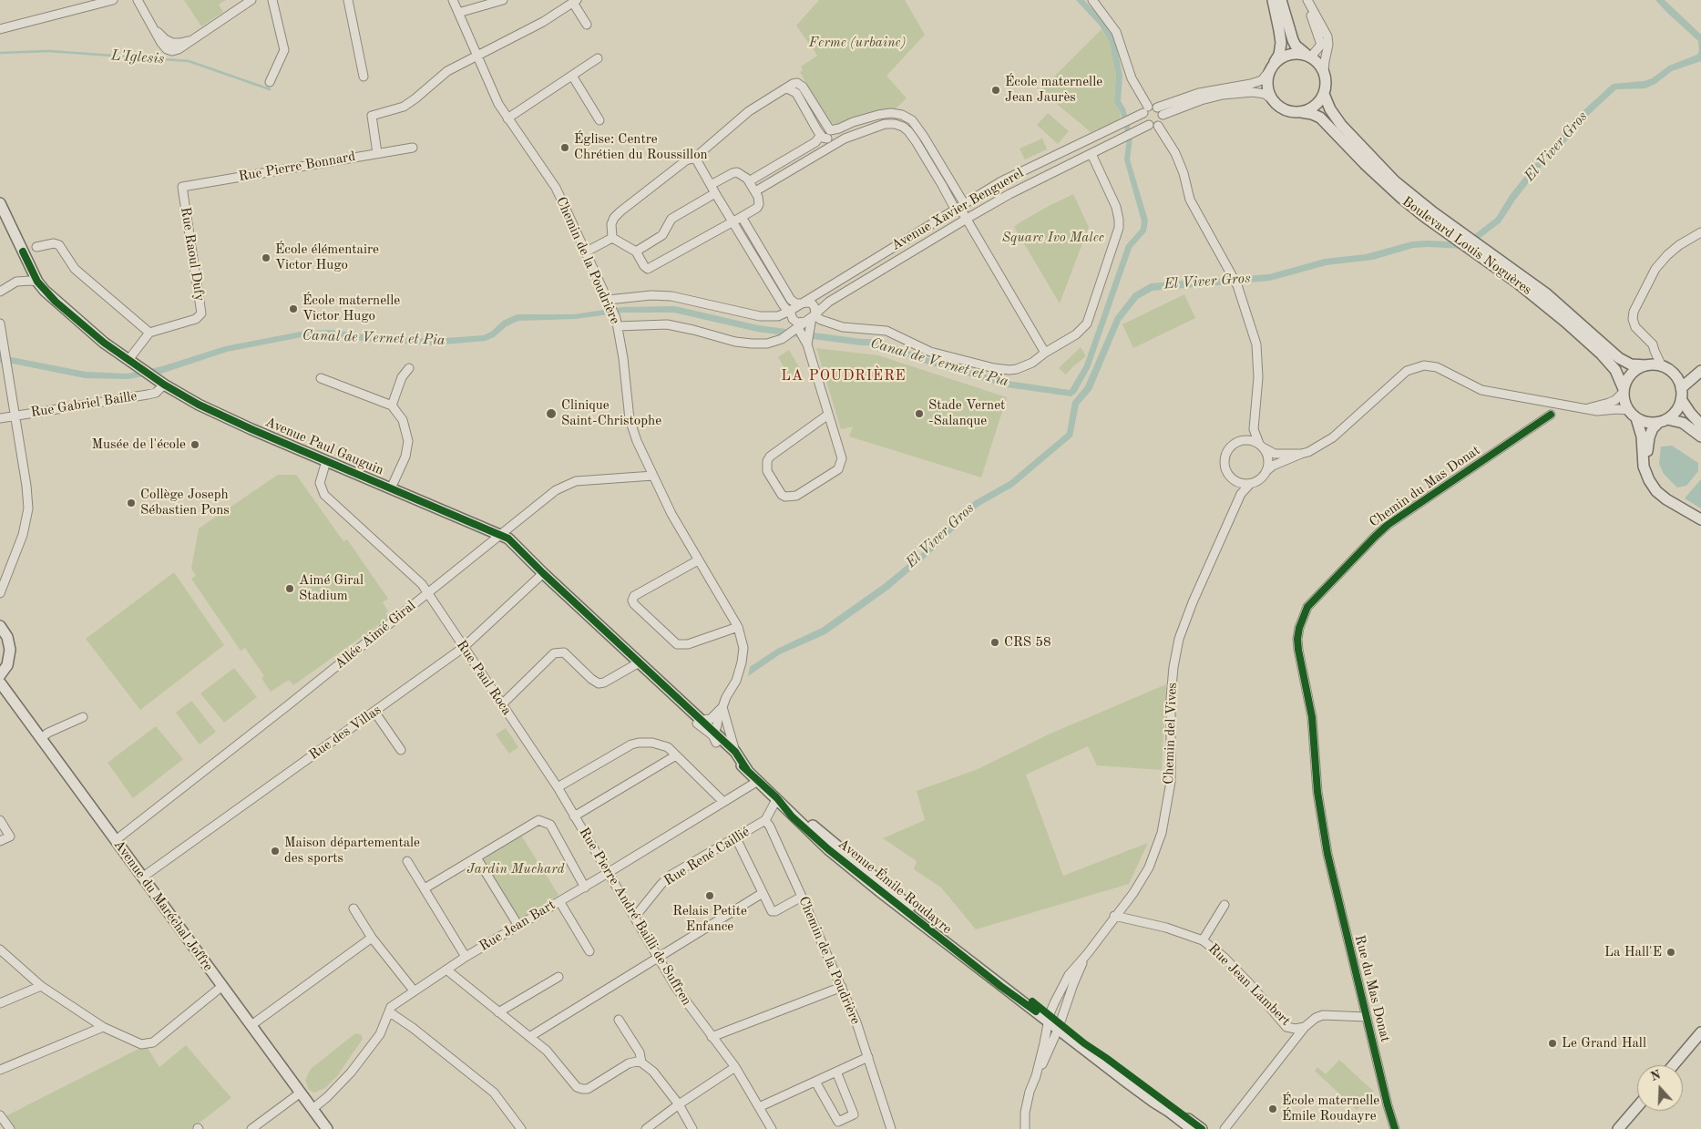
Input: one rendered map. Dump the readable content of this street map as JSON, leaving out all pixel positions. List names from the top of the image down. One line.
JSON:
{"streets":{"main road":["Boulevard Louis Noguères","Avenue Paul Gauguin","Avenue Émile Roudayre","Avenue du Maréchal Joffre"],"street":["Rue Pierre Bonnard","Avenue Xavier Benguerel","Rue Raoul Dufy","Chemin de la Poudrière","Rue Gabriel Baille","Chemin du Mas Donat","Allée Aimé Giral","Rue Paul Roca","Rue des Villas","Chemin del Vives","Rue René Caillié","Rue Pierre André Bailli de Suffren","Rue Jean Bart","Rue Jean Lambert","Rue du Mas Donat"]},"crossings":[["Rue Pierre Bonnard","Rue Raoul Dufy"],["Avenue Xavier Benguerel","Chemin de la Poudrière"],["Chemin de la Poudrière","Avenue Paul Gauguin"],["Chemin de la Poudrière","Allée Aimé Giral"],["Chemin de la Poudrière","Rue René Caillié"],["Rue Gabriel Baille","Avenue Paul Gauguin"],["Avenue Paul Gauguin","Allée Aimé Giral"],["Avenue Paul Gauguin","Rue Paul Roca"],["Avenue Paul Gauguin","Rue des Villas"],["Avenue Paul Gauguin","Avenue Émile Roudayre"],["Chemin du Mas Donat","Rue du Mas Donat"],["Allée Aimé Giral","Rue Paul Roca"],["Allée Aimé Giral","Avenue du Maréchal Joffre"],["Rue Paul Roca","Rue des Villas"],["Rue Paul Roca","Rue Pierre André Bailli de Suffren"],["Rue des Villas","Avenue du Maréchal Joffre"],["Chemin del Vives","Avenue Émile Roudayre"],["Chemin del Vives","Rue Jean Lambert"],["Rue René Caillié","Rue Pierre André Bailli de Suffren"],["Avenue Émile Roudayre","Rue Jean Bart"],["Avenue du Maréchal Joffre","Rue Jean Bart"],["Rue Pierre André Bailli de Suffren","Rue Jean Bart"]],"districts":["LA POUDRIÈRE"],"water":["L'Iglesis","El Viver Gros","Canal de Vernet et Pia"],"parks":["Ferme (urbaine)","Square Ivo Malec","Jardin Muchard"],"places":["École maternelle Jean Jaurès","Église: Centre Chrétien du Roussillon","École élémentaire Victor Hugo","École maternelle Victor Hugo","Clinique Saint-Christophe","Stade Vernet -Salanque","Musée de l'école","Collège Joseph Sébastien Pons","Aimé Giral Stadium","CRS 58","Maison départementale des sports","Relais Petite Enfance","La Hall'E","Le Grand Hall","École maternelle Émile Roudayre"],"north":"top"}
